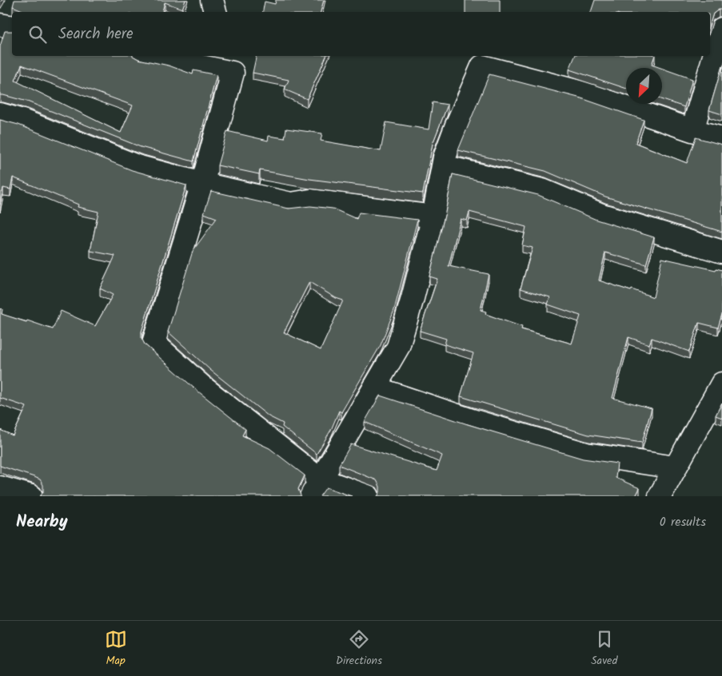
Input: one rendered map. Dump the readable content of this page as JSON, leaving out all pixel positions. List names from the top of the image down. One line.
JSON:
{"north":"bottom left","page":{"search":"Search here","heading":["Nearby","0 results"],"nav":["Map","Directions","Saved"]}}
